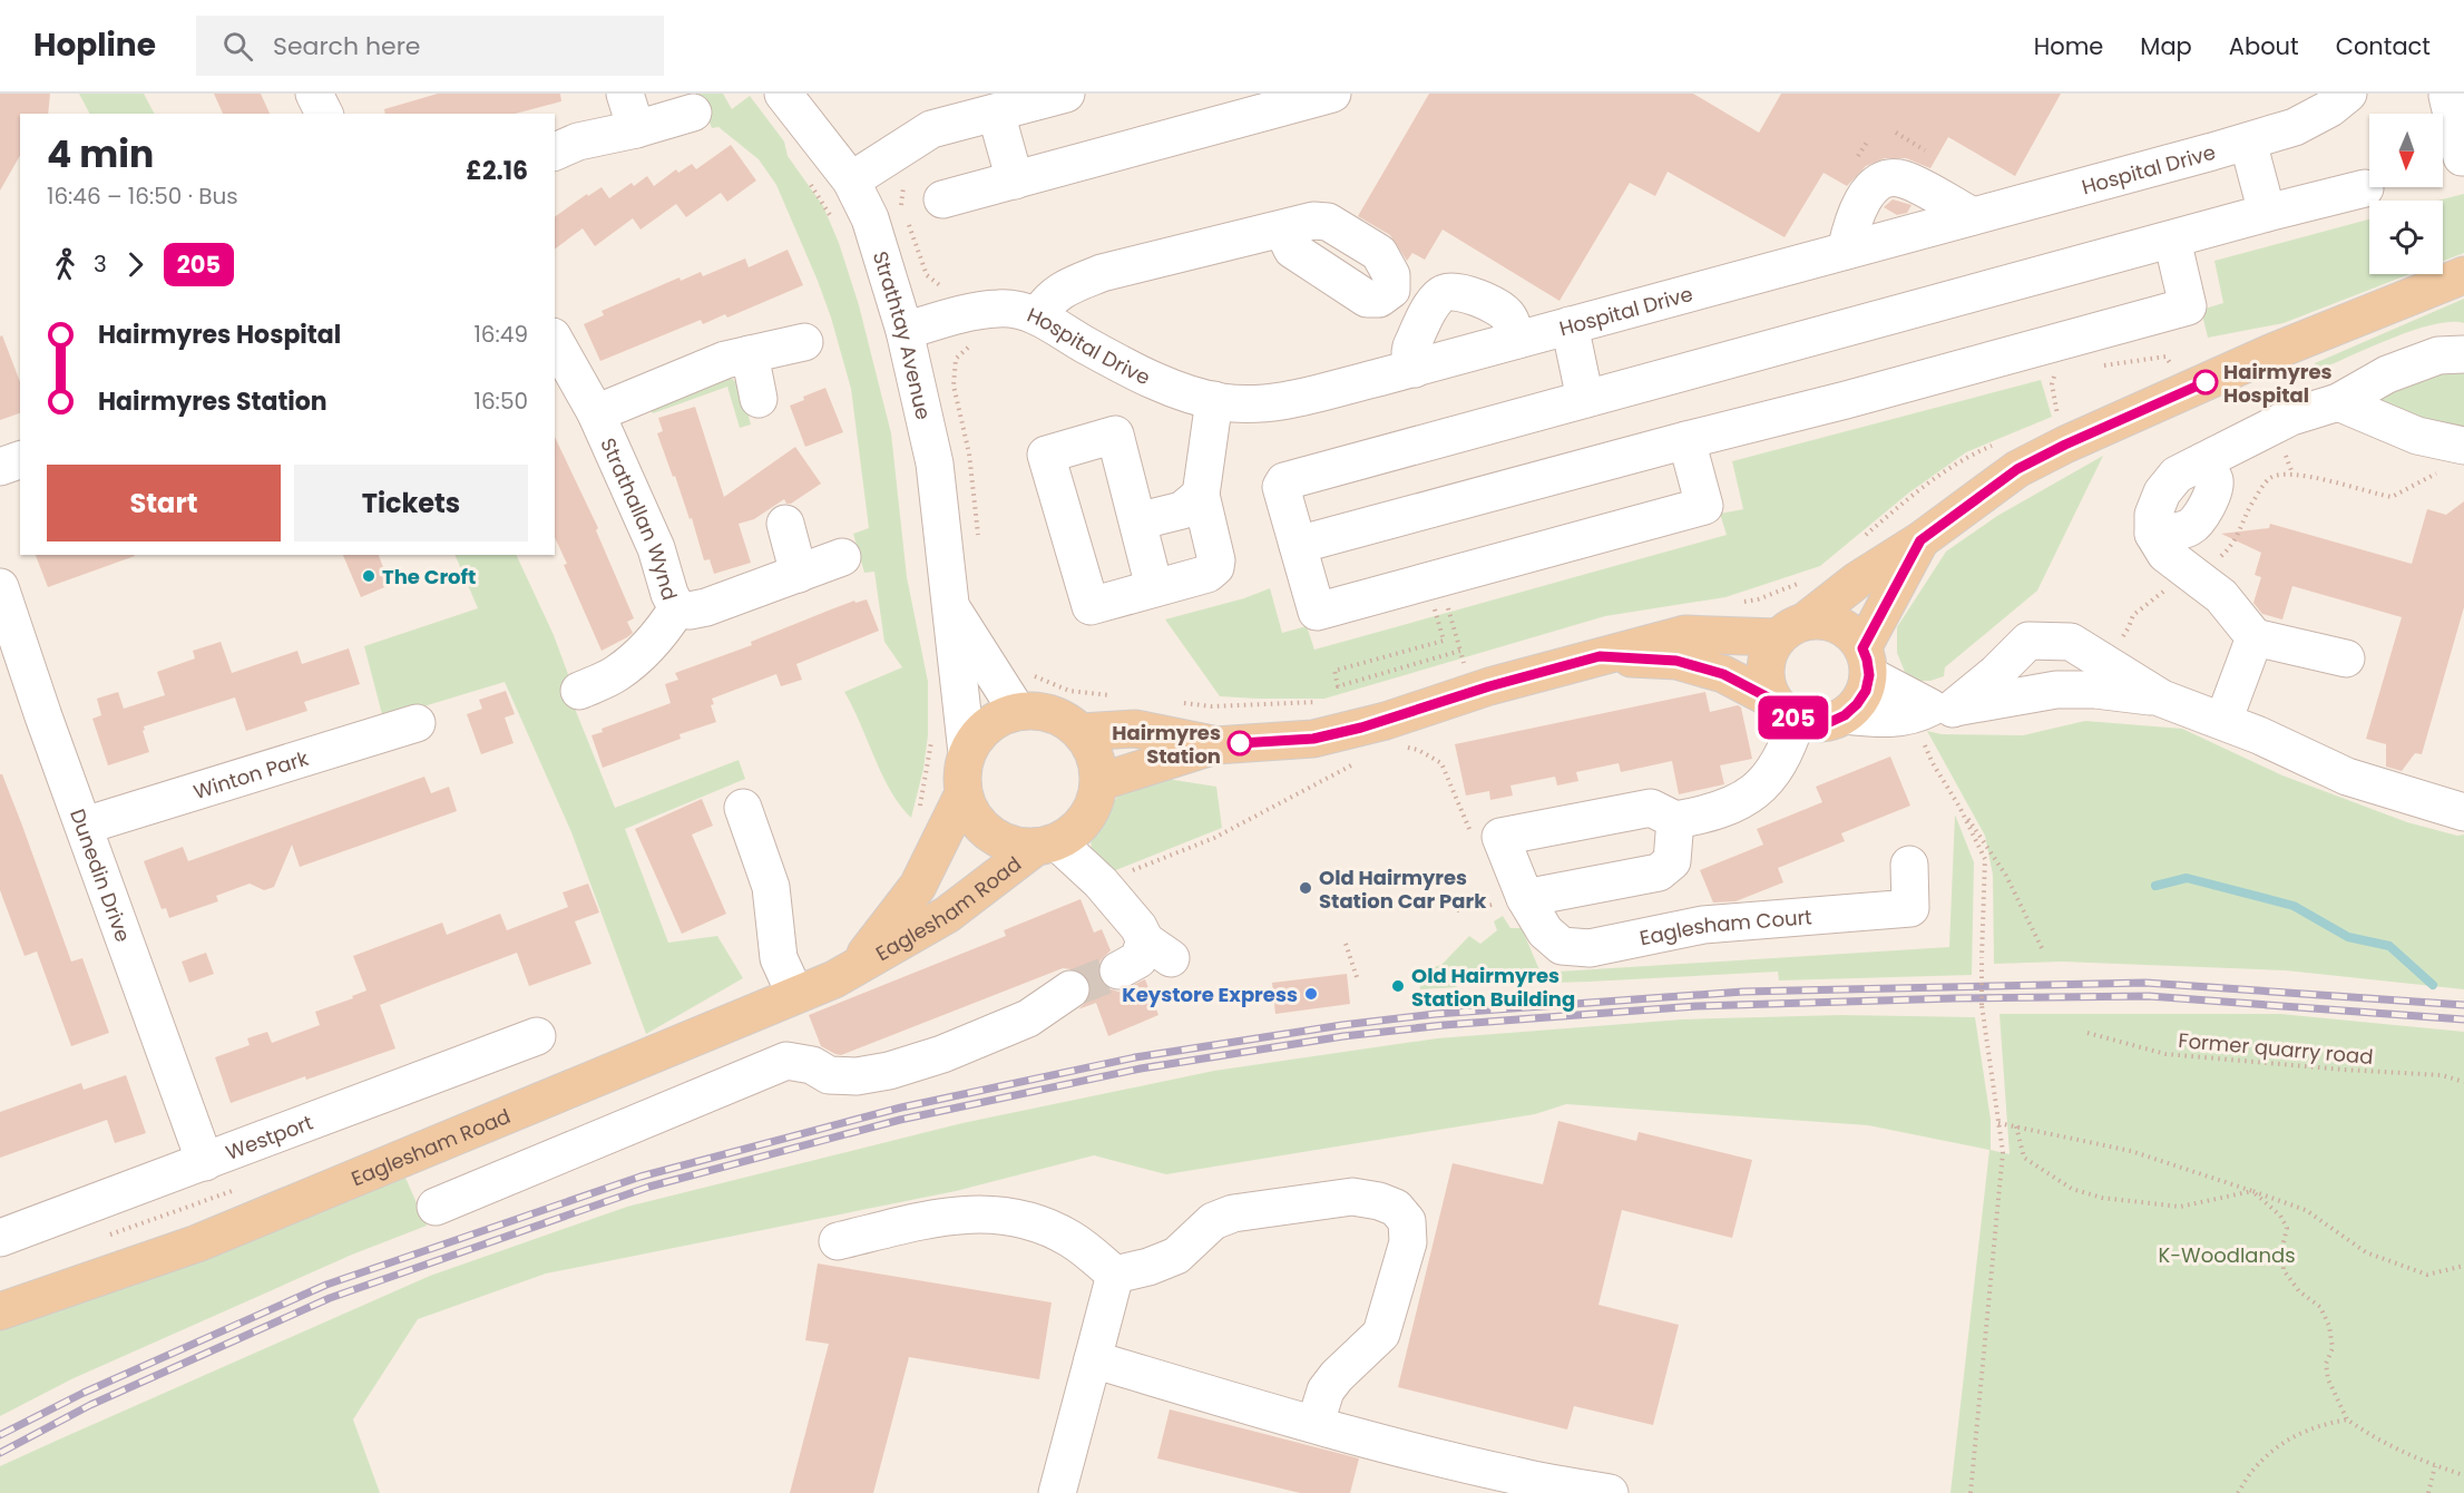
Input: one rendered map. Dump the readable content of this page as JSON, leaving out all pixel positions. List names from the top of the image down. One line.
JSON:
{"streets":{"main road":["Eaglesham Road"],"street":["Hospital Drive","Strathtay Avenue","Strathallan Wynd","Winton Park","Dunedin Drive","Eaglesham Court","Westport"],"path":["Former quarry road"]},"crossings":[["Hospital Drive","Strathtay Avenue"],["Strathtay Avenue","Eaglesham Road"],["Winton Park","Dunedin Drive"],["Dunedin Drive","Westport"]],"parks":["K-Woodlands"],"places":["Hairmyres Hospital","The Croft","Hairmyres Station","Old Hairmyres Station Car Park","Old Hairmyres Station Building","Keystore Express"],"lines":["bus line 205"],"north":"bottom","page":{"header":"Hopline","search":"Search here","nav":["Home","Map","About","Contact"],"on_map":"205","heading":["4 min","16:46 – 16:50 · Bus","£2.16"],"legs":["3","205"],"list":[{"name":"Hairmyres Hospital","value":"16:49"},{"name":"Hairmyres Station","value":"16:50"}],"buttons":["Start","Tickets"]}}
